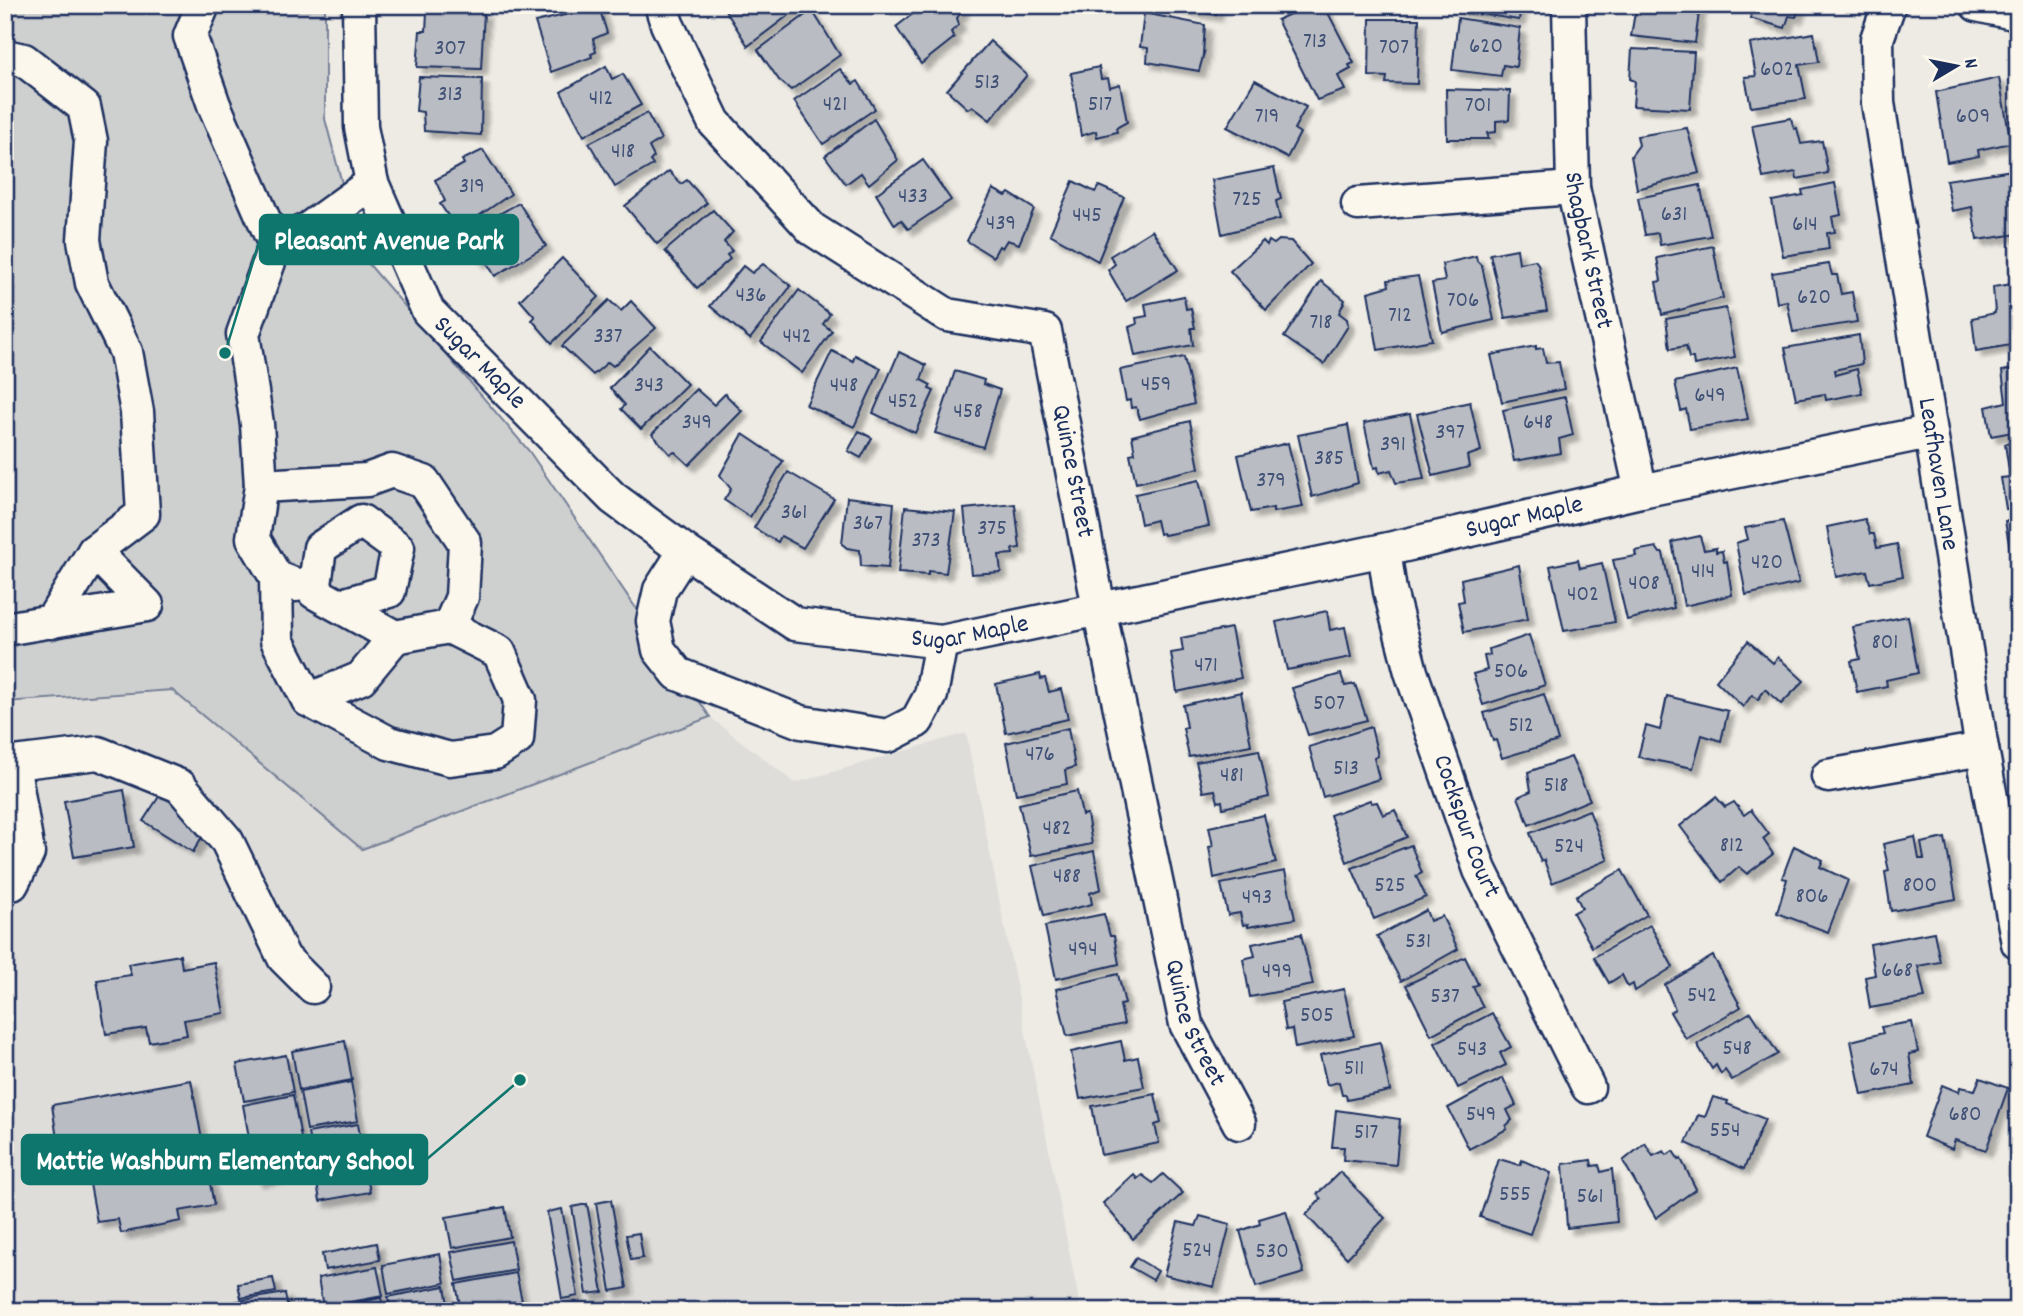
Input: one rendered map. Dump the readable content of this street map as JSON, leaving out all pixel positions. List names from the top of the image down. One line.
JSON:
{"streets":{"street":["Shagbark Street","Sugar Maple","Quince Street","Leafhaven Lane","Cockspur Court"]},"crossings":[["Shagbark Street","Sugar Maple"],["Sugar Maple","Quince Street"],["Sugar Maple","Leafhaven Lane"],["Sugar Maple","Cockspur Court"]],"places":["Pleasant Avenue Park","Mattie Washburn Elementary School"],"house_numbers":["713","620","707","307","602","513","313","412","421","517","701","719","609","418","319","433","725","631","445","439","614","436","620","706","712","718","337","442","459","343","448","649","452","458","349","648","397","391","385","379","361","367","375","373","420","414","408","402","801","471","506","507","512","476","513","481","518","482","812","524","488","525","800","806","493","531","494","668","499","542","537","505","548","543","511","674","549","680","554","517","555","561","524","530"],"north":"right"}
